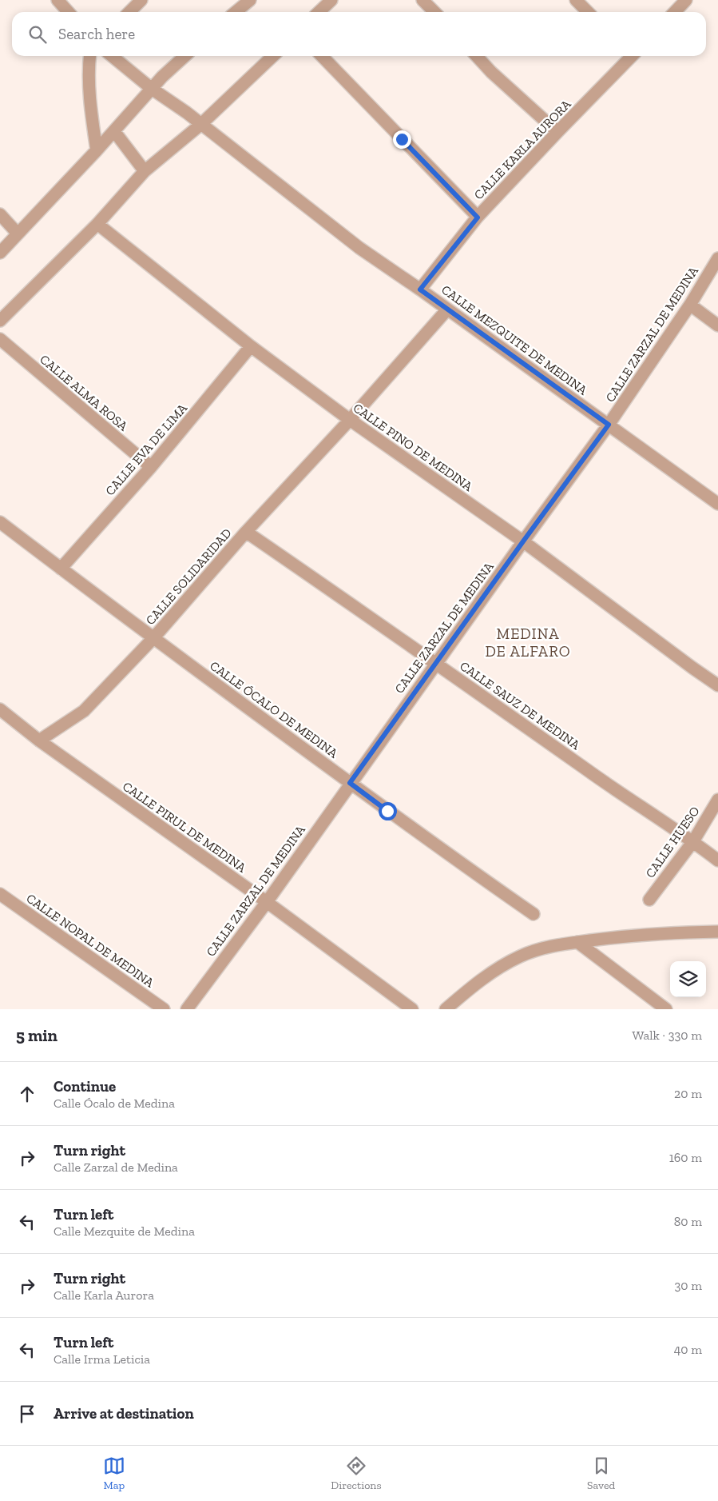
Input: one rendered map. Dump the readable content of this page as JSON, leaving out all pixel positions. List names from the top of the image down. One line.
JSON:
{"streets":{"street":["CALLE KARLA AURORA","CALLE ZARZAL DE MEDINA","CALLE MEZQUITE DE MEDINA","CALLE ALMA ROSA","CALLE PINO DE MEDINA","CALLE EVA DE LIMA","CALLE SOLIDARIDAD","CALLE SAUZ DE MEDINA","CALLE ÓCALO DE MEDINA","CALLE PIRUL DE MEDINA","CALLE HUESO","CALLE NOPAL DE MEDINA"]},"crossings":[["CALLE KARLA AURORA","CALLE MEZQUITE DE MEDINA"],["CALLE ZARZAL DE MEDINA","CALLE MEZQUITE DE MEDINA"],["CALLE ZARZAL DE MEDINA","CALLE PINO DE MEDINA"],["CALLE ZARZAL DE MEDINA","CALLE SAUZ DE MEDINA"],["CALLE ZARZAL DE MEDINA","CALLE ÓCALO DE MEDINA"],["CALLE ZARZAL DE MEDINA","CALLE PIRUL DE MEDINA"],["CALLE MEZQUITE DE MEDINA","CALLE SOLIDARIDAD"],["CALLE ALMA ROSA","CALLE EVA DE LIMA"],["CALLE PINO DE MEDINA","CALLE EVA DE LIMA"],["CALLE PINO DE MEDINA","CALLE SOLIDARIDAD"],["CALLE EVA DE LIMA","CALLE ÓCALO DE MEDINA"],["CALLE SOLIDARIDAD","CALLE SAUZ DE MEDINA"],["CALLE SOLIDARIDAD","CALLE ÓCALO DE MEDINA"],["CALLE SOLIDARIDAD","CALLE PIRUL DE MEDINA"],["CALLE SAUZ DE MEDINA","CALLE HUESO"]],"districts":["MEDINA DE ALFARO"],"page":{"search":"Search here","heading":["5 min","Walk · 330 m"],"list":[["Continue","Calle Ócalo de Medina","20 m"],["Turn right","Calle Zarzal de Medina","160 m"],["Turn left","Calle Mezquite de Medina","80 m"],["Turn right","Calle Karla Aurora","30 m"],["Turn left","Calle Irma Leticia","40 m"],"Arrive at destination"],"nav":["Map","Directions","Saved"]}}
